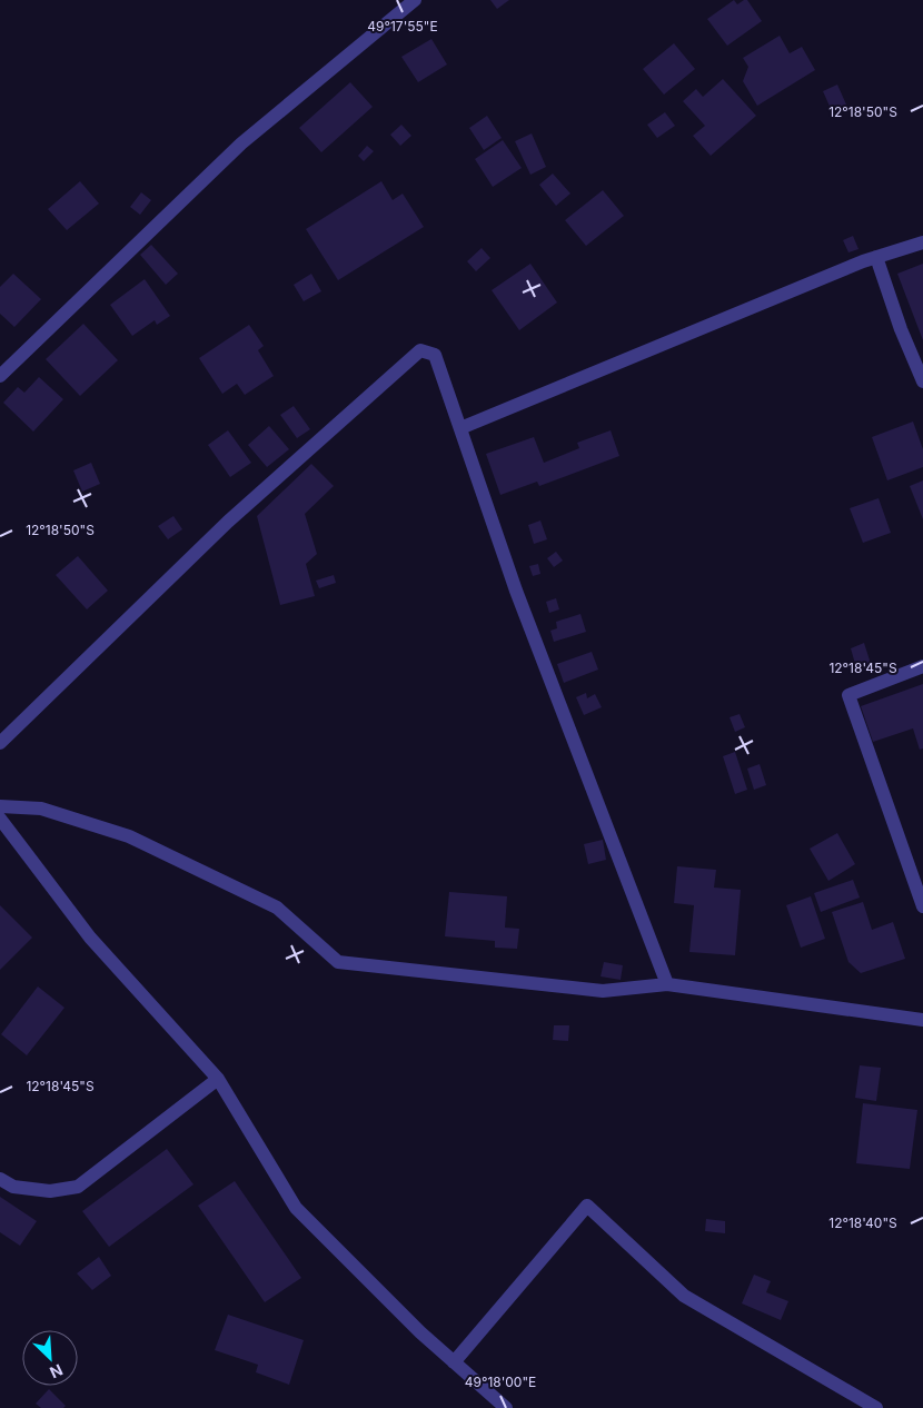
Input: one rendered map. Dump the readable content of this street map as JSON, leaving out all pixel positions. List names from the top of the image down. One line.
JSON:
{"north":"bottom right","coordinates":["49°17'55\"E","12°18'50\"S","12°18'45\"S","12°18'40\"S","49°18'00\"E"]}
